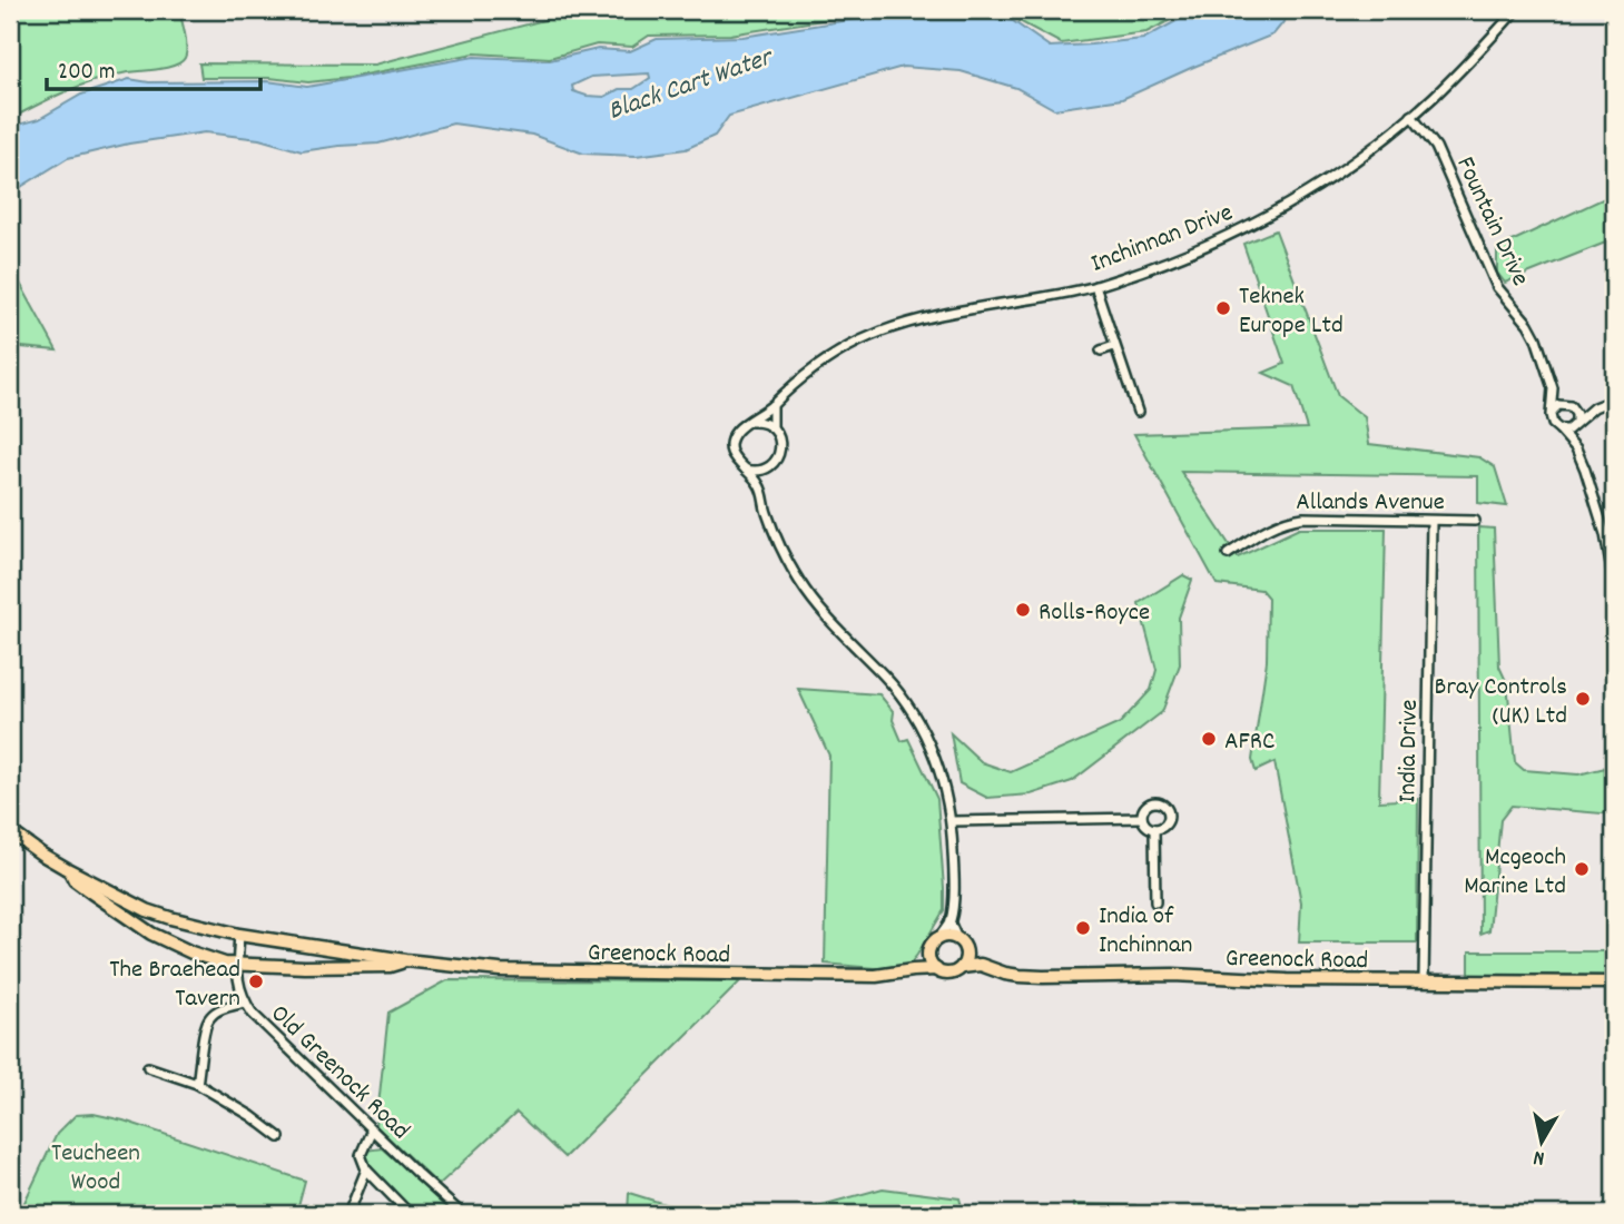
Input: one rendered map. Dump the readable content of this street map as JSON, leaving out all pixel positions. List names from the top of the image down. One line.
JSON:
{"streets":{"main road":["Greenock Road"],"street":["Fountain Drive","Inchinnan Drive","Allands Avenue","India Drive","Old Greenock Road"]},"crossings":[["Fountain Drive","Inchinnan Drive"],["Allands Avenue","India Drive"],["India Drive","Greenock Road"],["Greenock Road","Old Greenock Road"]],"water":["Black Cart Water"],"parks":["Teucheen Wood"],"places":["Teknek Europe Ltd","Rolls-Royce","Bray Controls (UK) Ltd","AFRC","Mcgeoch Marine Ltd","India of Inchinnan","The Braehead Tavern"],"scale_bar":"200 m","north":"bottom"}
